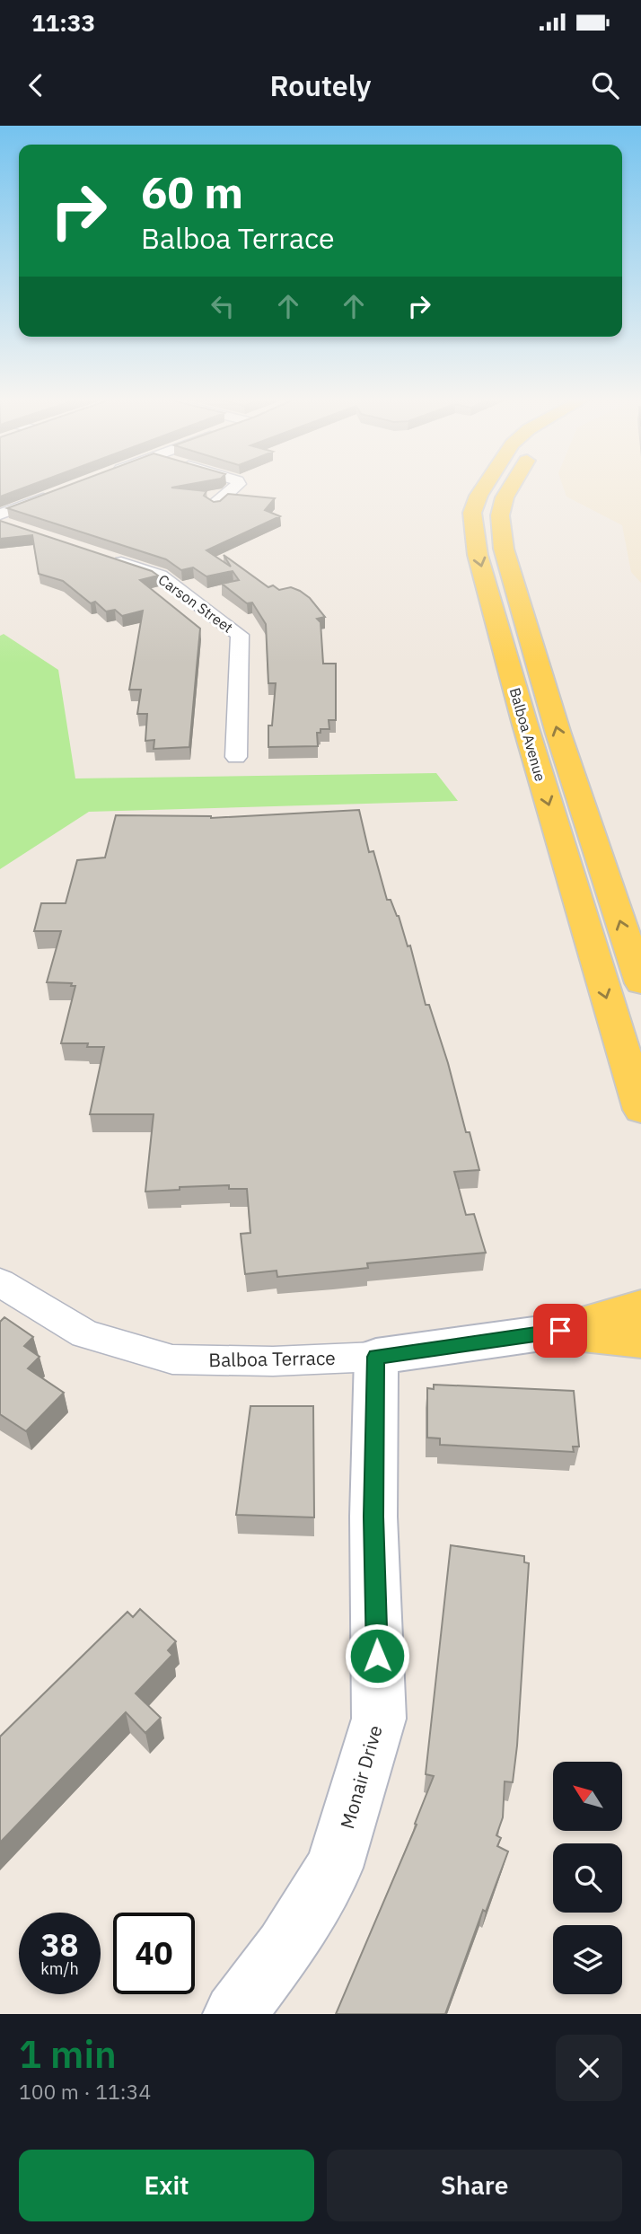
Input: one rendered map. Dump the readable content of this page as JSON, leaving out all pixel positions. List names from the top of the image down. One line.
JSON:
{"streets":{"main road":["Balboa Avenue"],"street":["Carson Street","Balboa Terrace","Monair Drive"]},"crossings":[["Balboa Terrace","Monair Drive"]],"north":"top left","page":{"status":"11:33","header":"Routely","turn":["60 m","Balboa Terrace"],"speed":"38 km/h","limit":"40","heading":["1 min","100 m · 11:34"],"buttons":["Exit","Share"]}}
